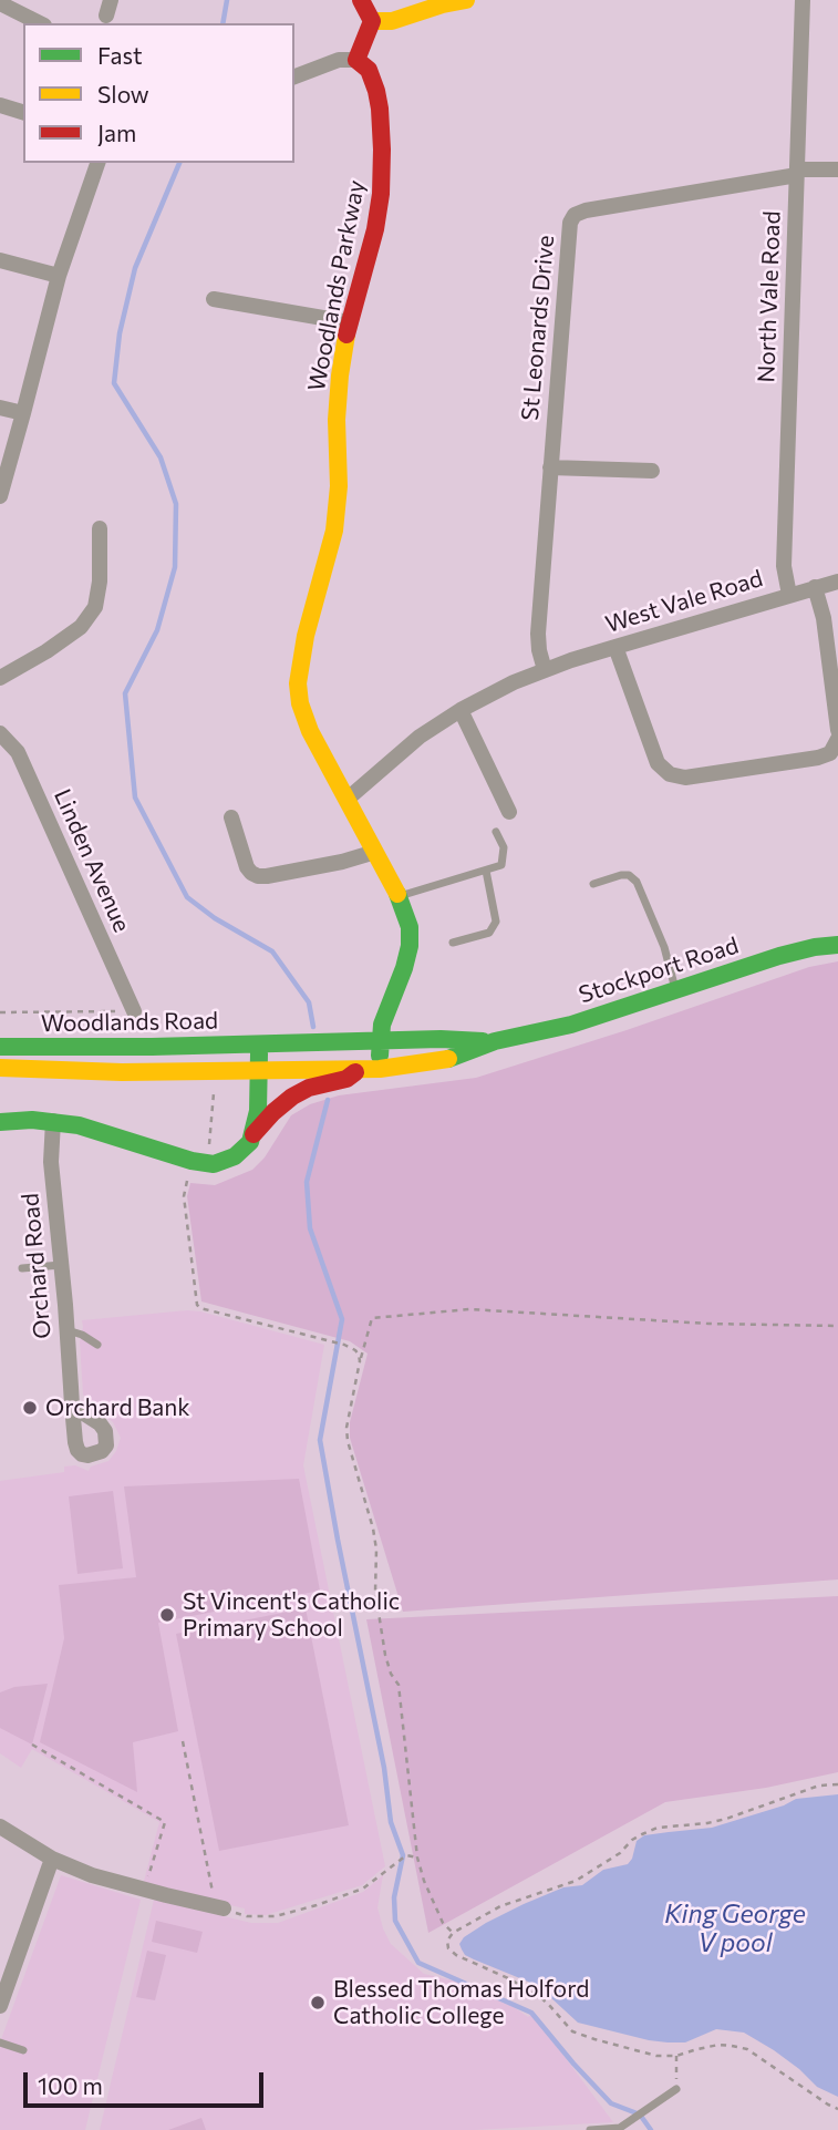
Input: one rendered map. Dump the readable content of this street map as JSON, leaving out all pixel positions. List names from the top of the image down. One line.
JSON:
{"streets":{"main road":["Woodlands Parkway","Stockport Road","Woodlands Road"],"street":["North Vale Road","St Leonards Drive","West Vale Road","Linden Avenue","Orchard Road"]},"crossings":[["Woodlands Parkway","West Vale Road"],["Woodlands Parkway","Stockport Road"],["North Vale Road","St Leonards Drive"],["North Vale Road","West Vale Road"],["St Leonards Drive","West Vale Road"],["Stockport Road","Woodlands Road"]],"water":["King George V pool"],"places":["Orchard Bank","St Vincent's Catholic Primary School","Blessed Thomas Holford Catholic College"],"legend":["Fast","Slow","Jam"],"scale_bar":"100 m"}
